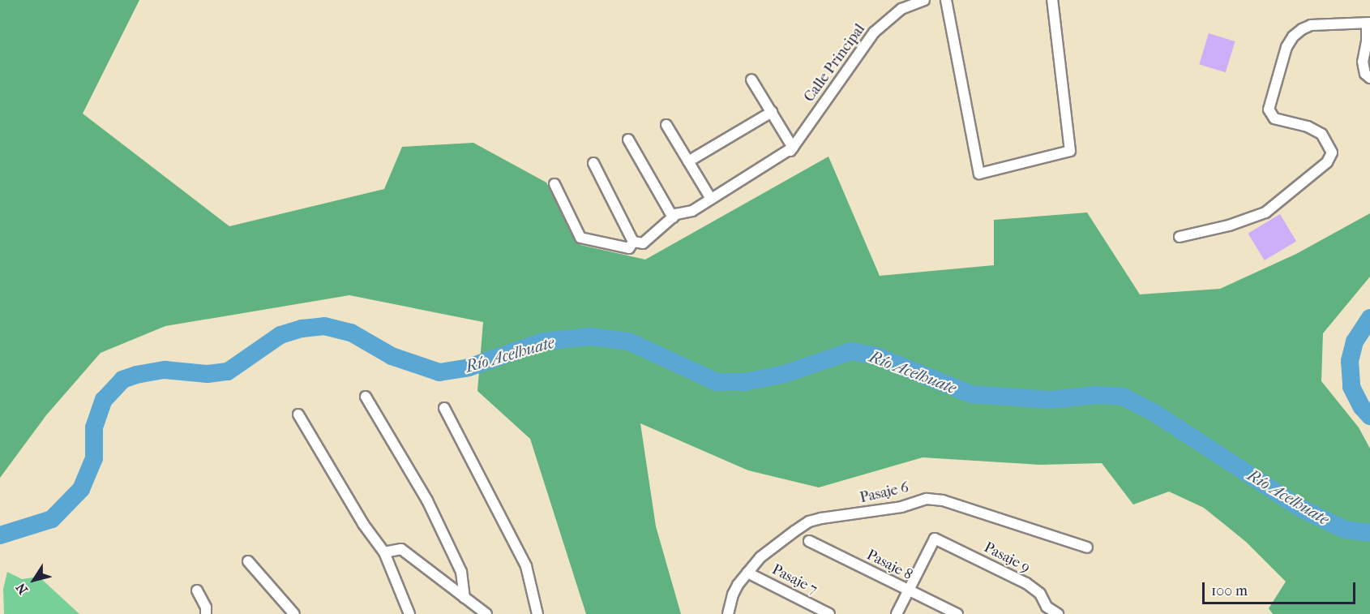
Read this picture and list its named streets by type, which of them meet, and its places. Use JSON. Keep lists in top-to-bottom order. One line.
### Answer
{"streets":{"street":["Calle Principal","Pasaje 6","Pasaje 9","Pasaje 8","Pasaje 7"]},"crossings":[["Pasaje 6","Pasaje 7"],["Pasaje 9","Pasaje 8"]],"water":["Río Acelhuate"],"scale_bar":"100 m","north":"bottom left"}
